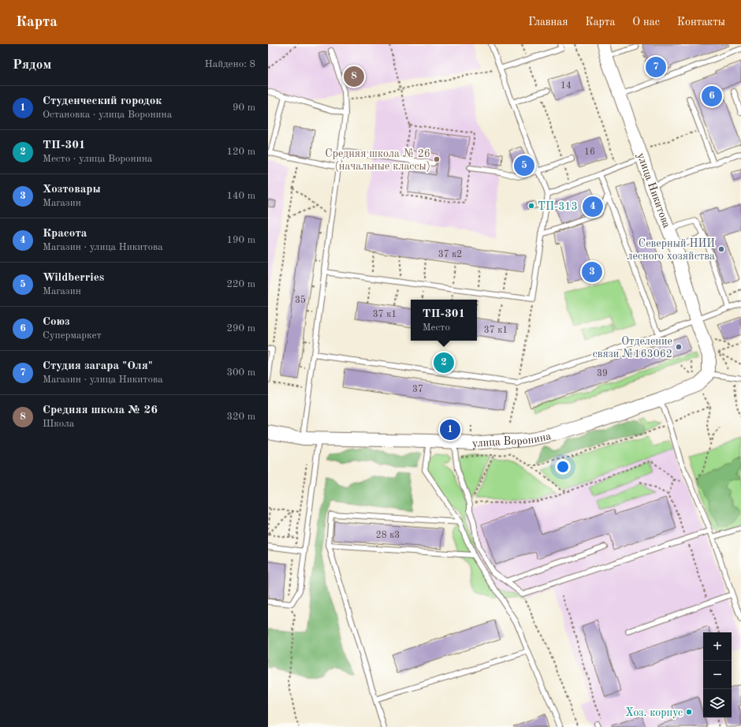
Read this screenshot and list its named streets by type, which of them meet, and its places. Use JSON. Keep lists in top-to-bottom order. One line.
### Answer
{"streets":{"street":["улица Никитова","улица Воронина"]},"crossings":[["улица Никитова","улица Воронина"]],"places":["Средняя школа № 26 (начальные классы)","ТП-313","Северный НИИ лесного хозяйства","Отделение связи №163062","Хоз. корпус"],"house_numbers":["14","16","37 к2","35","37 к1","37 к1","39","37","28 к3"],"page":{"header":"Карта","nav":["Главная","Карта","О нас","Контакты"],"heading":["Рядом","Найдено: 8"],"pins":["7","8","6","5","4","3","2","1"],"list":[{"mark":"1","name":"Студенческий городок","note":"Остановка · улица Воронина","value":"90 m"},{"mark":"2","name":"ТП-301","note":"Место · улица Воронина","value":"120 m"},{"mark":"3","name":"Хозтовары","note":"Магазин","value":"140 m"},{"mark":"4","name":"Красота","note":"Магазин · улица Никитова","value":"190 m"},{"mark":"5","name":"Wildberries","note":"Магазин","value":"220 m"},{"mark":"6","name":"Союз","note":"Супермаркет","value":"290 m"},{"mark":"7","name":"Студия загара \"Оля\"","note":"Магазин · улица Никитова","value":"300 m"},{"mark":"8","name":"Средняя школа № 26","note":"Школа","value":"320 m"}],"popup":["ТП-301","Место"],"map_buttons":["+","−"]}}
